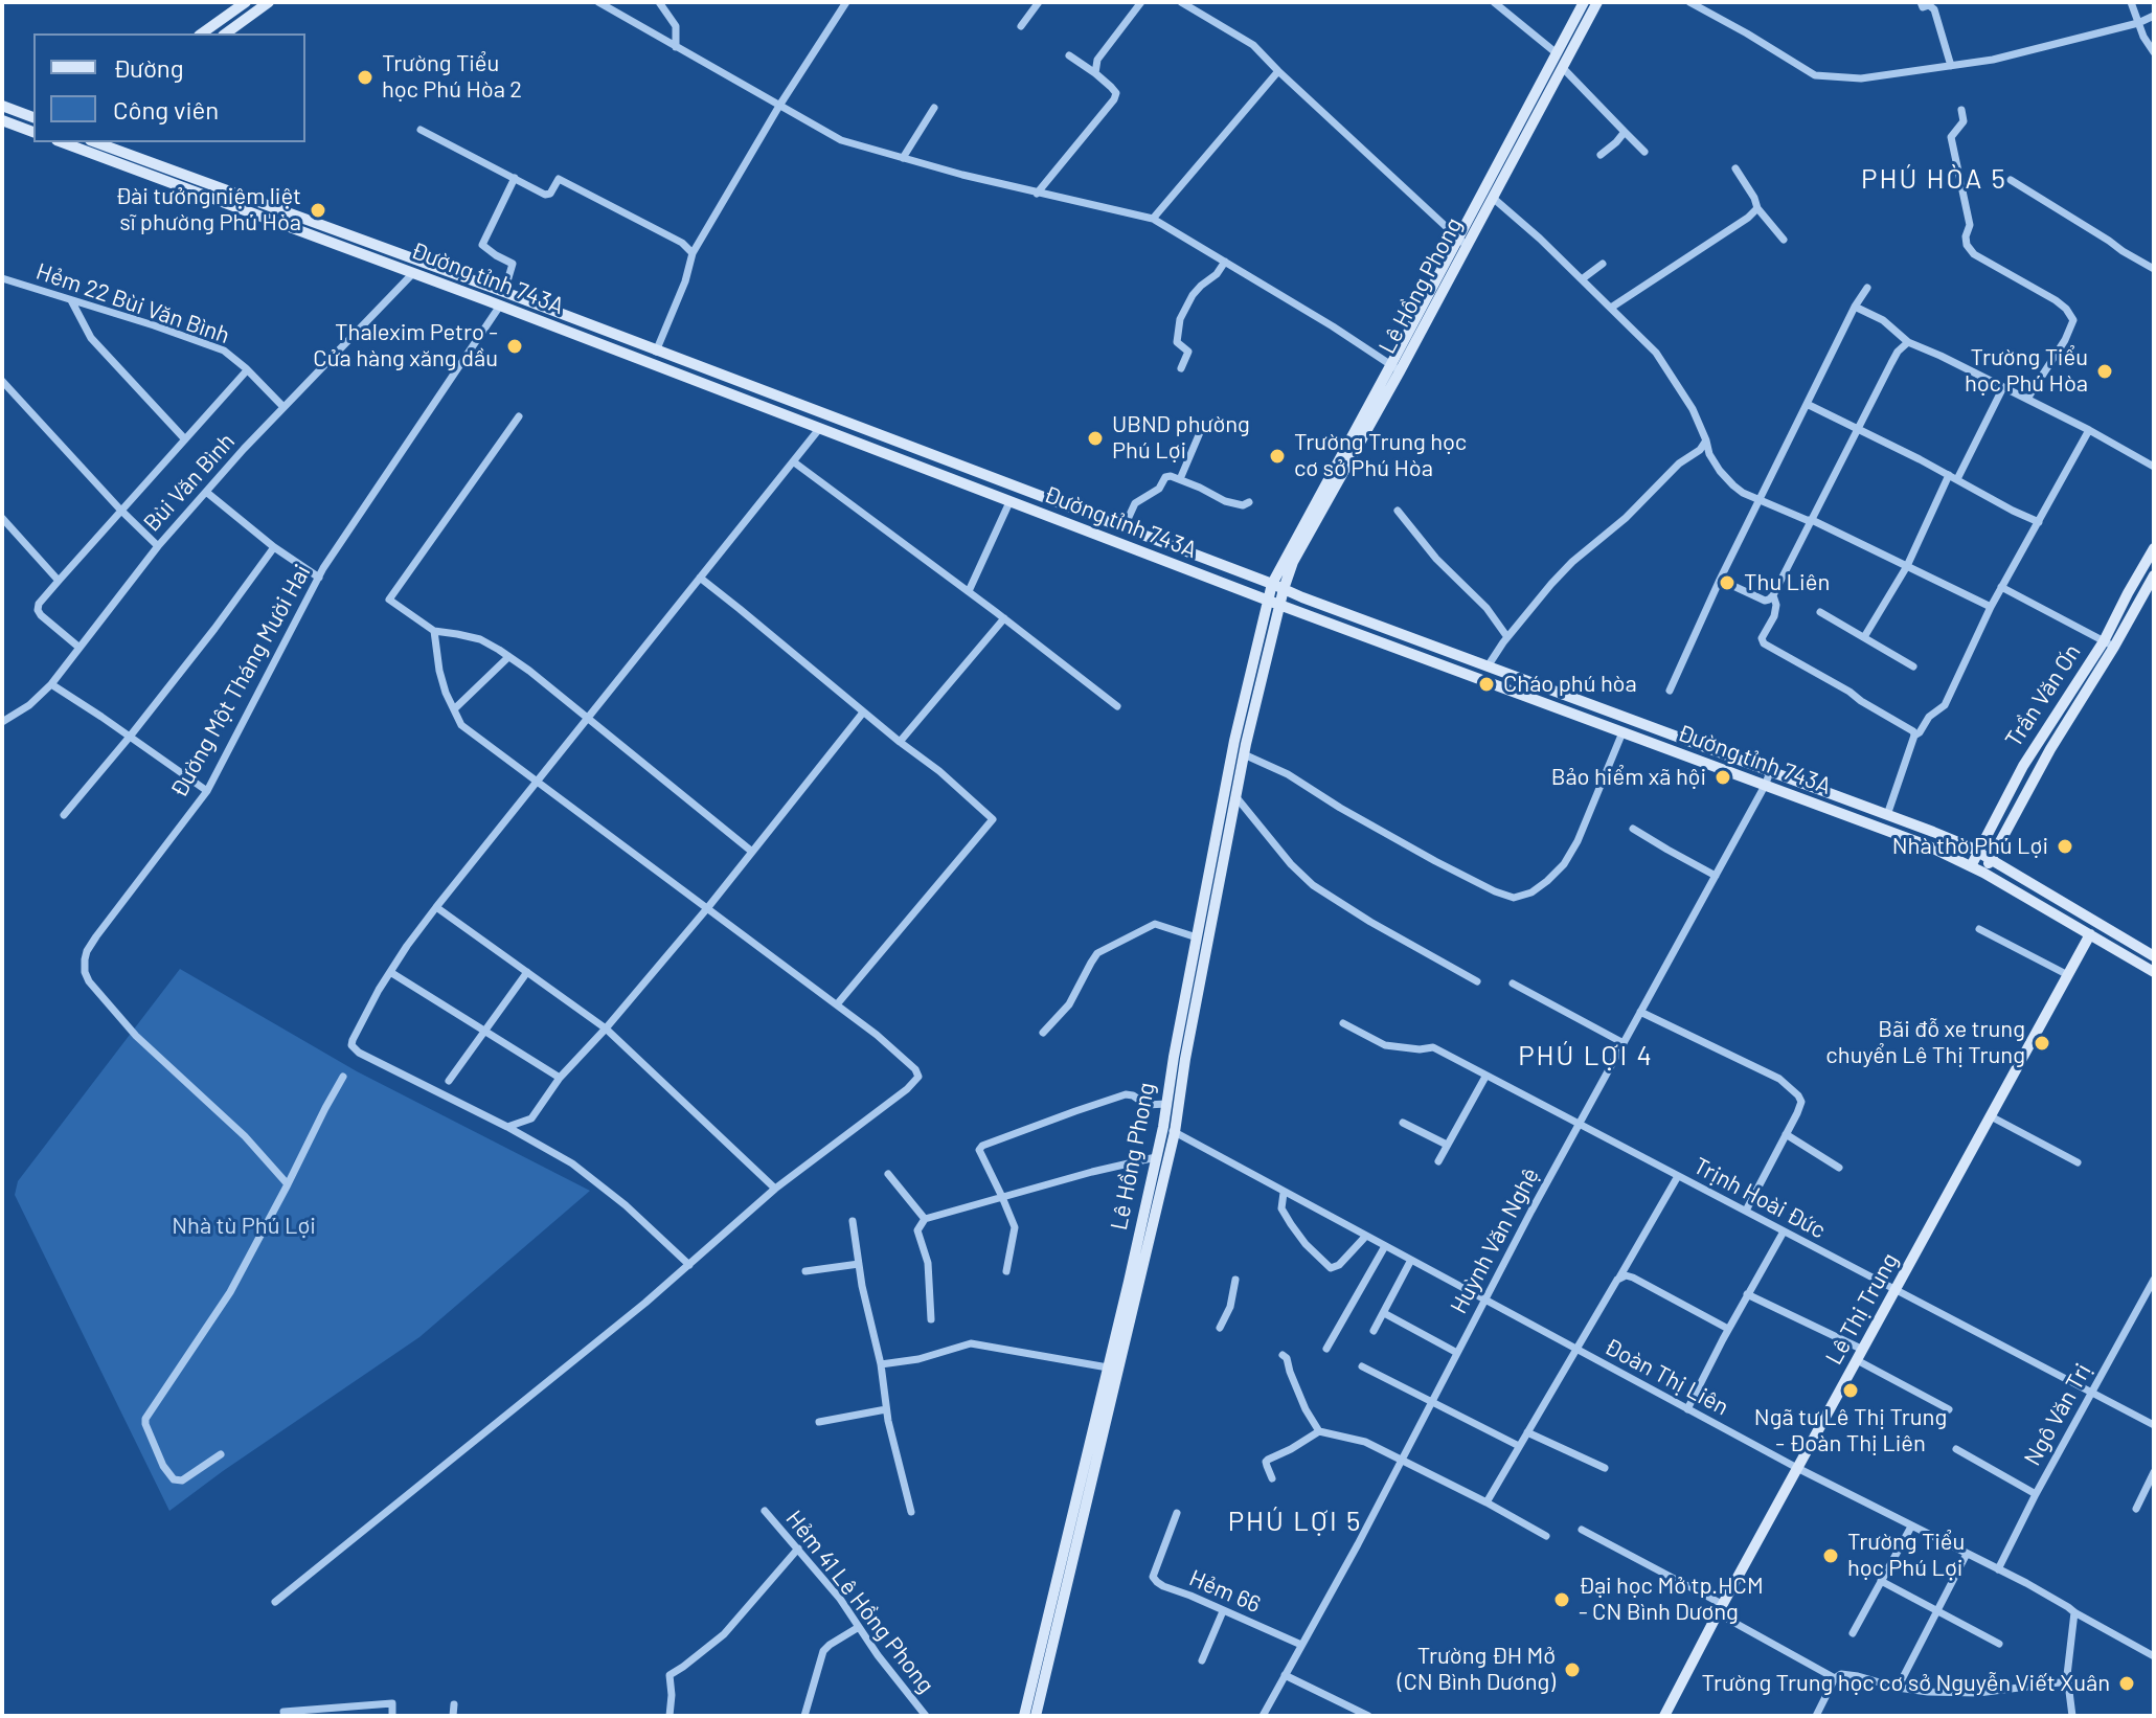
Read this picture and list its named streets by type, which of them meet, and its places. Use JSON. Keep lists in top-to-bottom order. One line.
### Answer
{"streets":{"street":["Đường tỉnh 743A","Lê Hồng Phong","Hẻm 22 Bùi Văn Bình","Bùi Văn Bình","Đường Một Tháng Mười Hai","Trần Văn Ơn","Trịnh Hoài Đức","Huỳnh Văn Nghệ","Lê Thị Trung","Đoàn Thị Liên","Ngô Văn Trị","Hẻm 66","Hẻm 41 Lê Hồng Phong"]},"crossings":[["Đường tỉnh 743A","Lê Hồng Phong"],["Đường tỉnh 743A","Bùi Văn Bình"],["Đường tỉnh 743A","Đường Một Tháng Mười Hai"],["Đường tỉnh 743A","Trần Văn Ơn"],["Đường tỉnh 743A","Huỳnh Văn Nghệ"],["Đường tỉnh 743A","Lê Thị Trung"],["Lê Hồng Phong","Đoàn Thị Liên"],["Hẻm 22 Bùi Văn Bình","Bùi Văn Bình"],["Trịnh Hoài Đức","Huỳnh Văn Nghệ"],["Trịnh Hoài Đức","Lê Thị Trung"],["Trịnh Hoài Đức","Ngô Văn Trị"],["Huỳnh Văn Nghệ","Đoàn Thị Liên"],["Huỳnh Văn Nghệ","Hẻm 66"],["Lê Thị Trung","Đoàn Thị Liên"],["Đoàn Thị Liên","Ngô Văn Trị"]],"districts":["PHÚ HÒA 5","PHÚ LỢI 4","PHÚ LỢI 5"],"parks":["Nhà tù Phú Lợi"],"places":["Trường Tiểu học Phú Hòa 2","Đài tưởng niệm liệt sĩ phường Phú Hòa","Thalexim Petro - Cửa hàng xăng dầu","Trường Tiểu học Phú Hòa","UBND phường Phú Lợi","Trường Trung học cơ sở Phú Hòa","Thu Liên","Cháo phú hòa","Bảo hiểm xã hội","Nhà thờ Phú Lợi","Bãi đỗ xe trung chuyển Lê Thị Trung","Ngã tư Lê Thị Trung - Đoàn Thị Liên","Trường Tiểu học Phú Lợi","Đại học Mở tp.HCM - CN Bình Dương","Trường ĐH Mở (CN Bình Dương)","Trường Trung học cơ sở Nguyễn Viết Xuân"],"legend":["Đường","Công viên"]}
